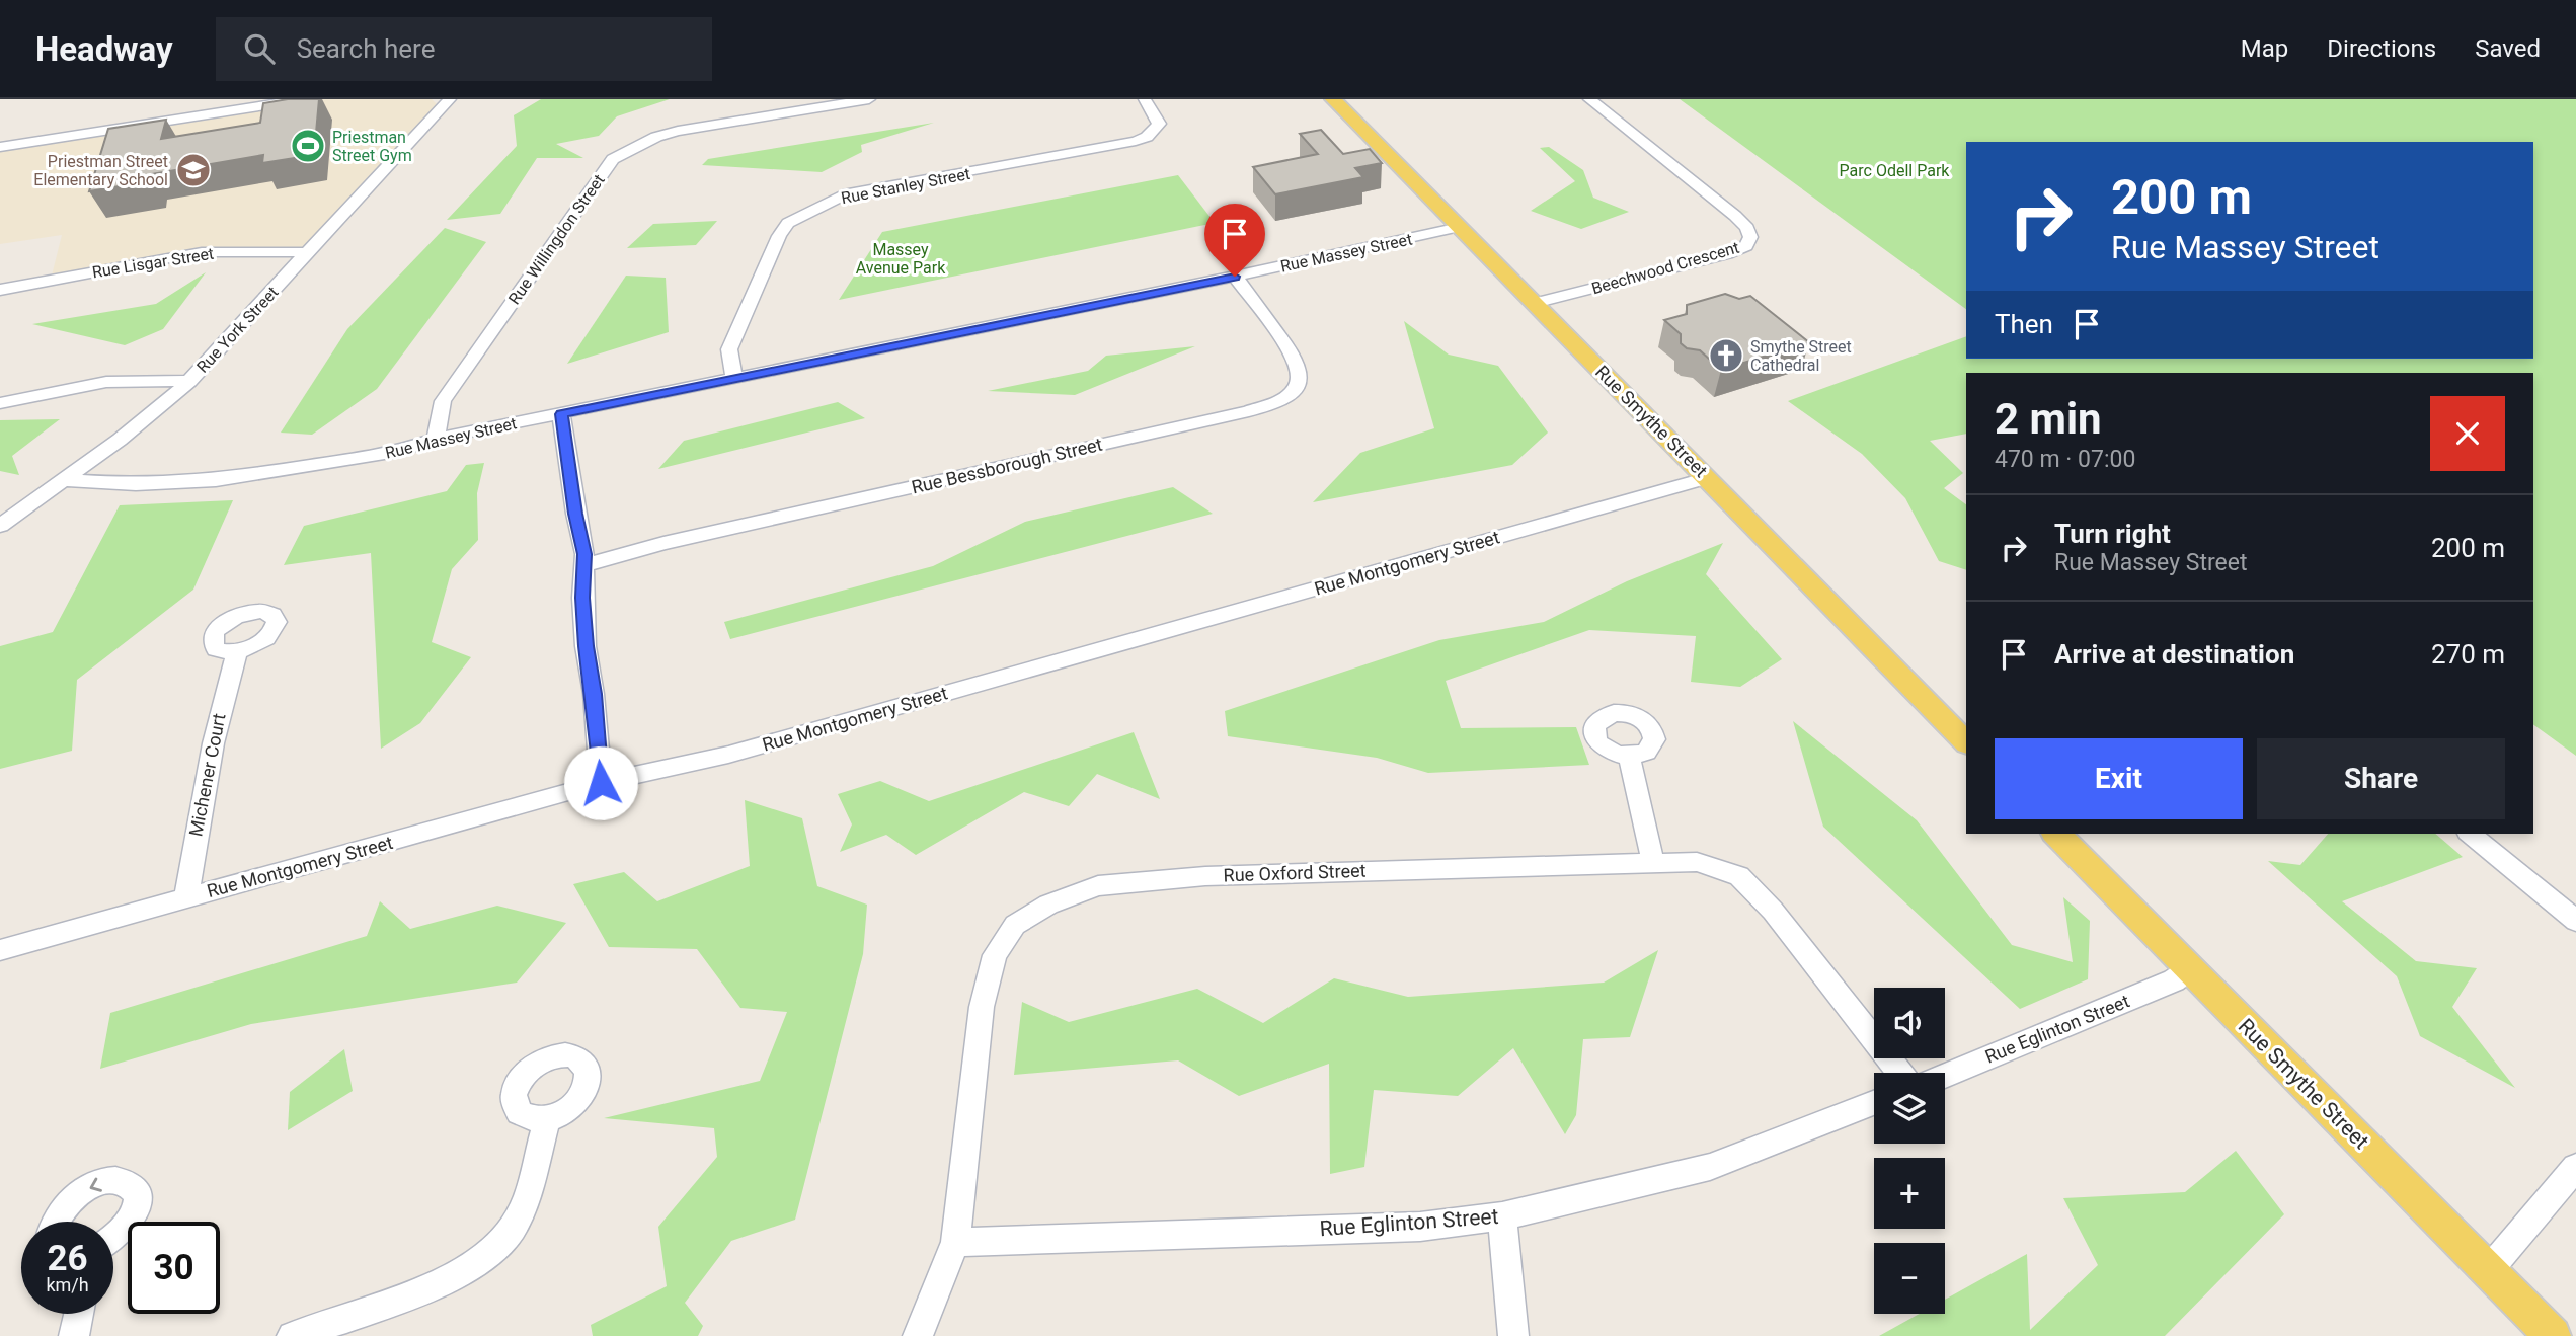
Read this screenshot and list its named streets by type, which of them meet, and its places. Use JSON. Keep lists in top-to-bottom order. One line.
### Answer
{"streets":{"main road":["Rue Smythe Street"],"street":["Rue Stanley Street","Rue Willingdon Street","Rue Massey Street","Rue Lisgar Street","Beechwood Crescent","Rue York Street","Rue Bessborough Street","Rue Montgomery Street","Michener Court","Rue Oxford Street","Rue Eglinton Street"]},"crossings":[["Rue Stanley Street","Rue Massey Street"],["Rue Willingdon Street","Rue Massey Street"],["Rue Massey Street","Rue York Street"],["Rue Massey Street","Rue Smythe Street"],["Rue Massey Street","Rue Bessborough Street"],["Rue Lisgar Street","Rue York Street"],["Beechwood Crescent","Rue Smythe Street"],["Rue Smythe Street","Rue Montgomery Street"],["Rue Smythe Street","Rue Eglinton Street"],["Rue Montgomery Street","Michener Court"],["Rue Oxford Street","Rue Eglinton Street"]],"parks":["Parc Odell Park","Massey Avenue Park"],"places":{"sports":["Priestman Street Gym"],"school or university":["Priestman Street Elementary School"],"church":["Smythe Street Cathedral"]},"page":{"header":"Headway","search":"Search here","nav":["Map","Directions","Saved"],"turn":["200 m","Rue Massey Street"],"then":"Then","heading":["2 min","470 m · 07:00"],"list":[{"name":"Turn right","note":"Rue Massey Street","value":"200 m"},{"name":"Arrive at destination","value":"270 m"}],"buttons":["Exit","Share"],"map_buttons":["+","−"],"speed":"26 km/h","limit":"30"}}
